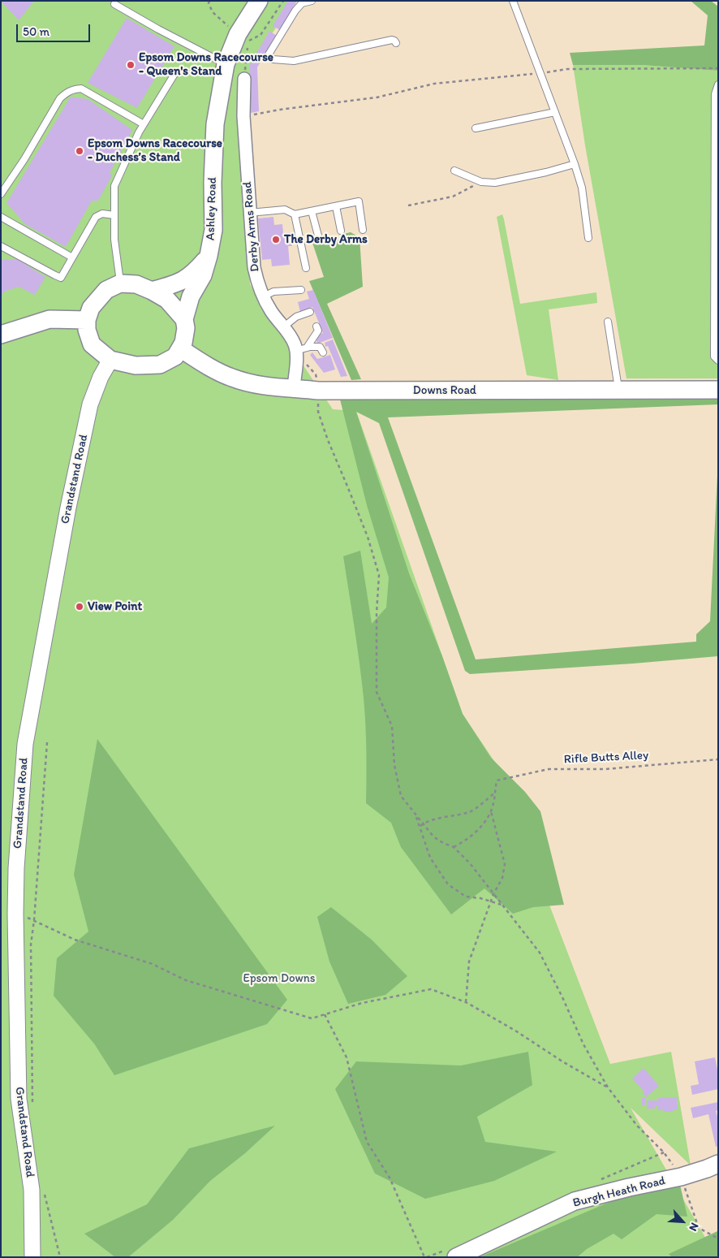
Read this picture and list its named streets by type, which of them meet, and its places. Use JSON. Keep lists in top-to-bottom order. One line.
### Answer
{"streets":{"main road":["Ashley Road","Downs Road","Burgh Heath Road"],"street":["Derby Arms Road","Grandstand Road"],"path":["Rifle Butts Alley"]},"crossings":[["Ashley Road","Downs Road"],["Ashley Road","Grandstand Road"],["Derby Arms Road","Downs Road"],["Downs Road","Grandstand Road"]],"parks":["Epsom Downs"],"places":["Epsom Downs Racecourse - Queen's Stand","Epsom Downs Racecourse - Duchess’s Stand","The Derby Arms","View Point"],"scale_bar":"50 m","north":"bottom right"}
